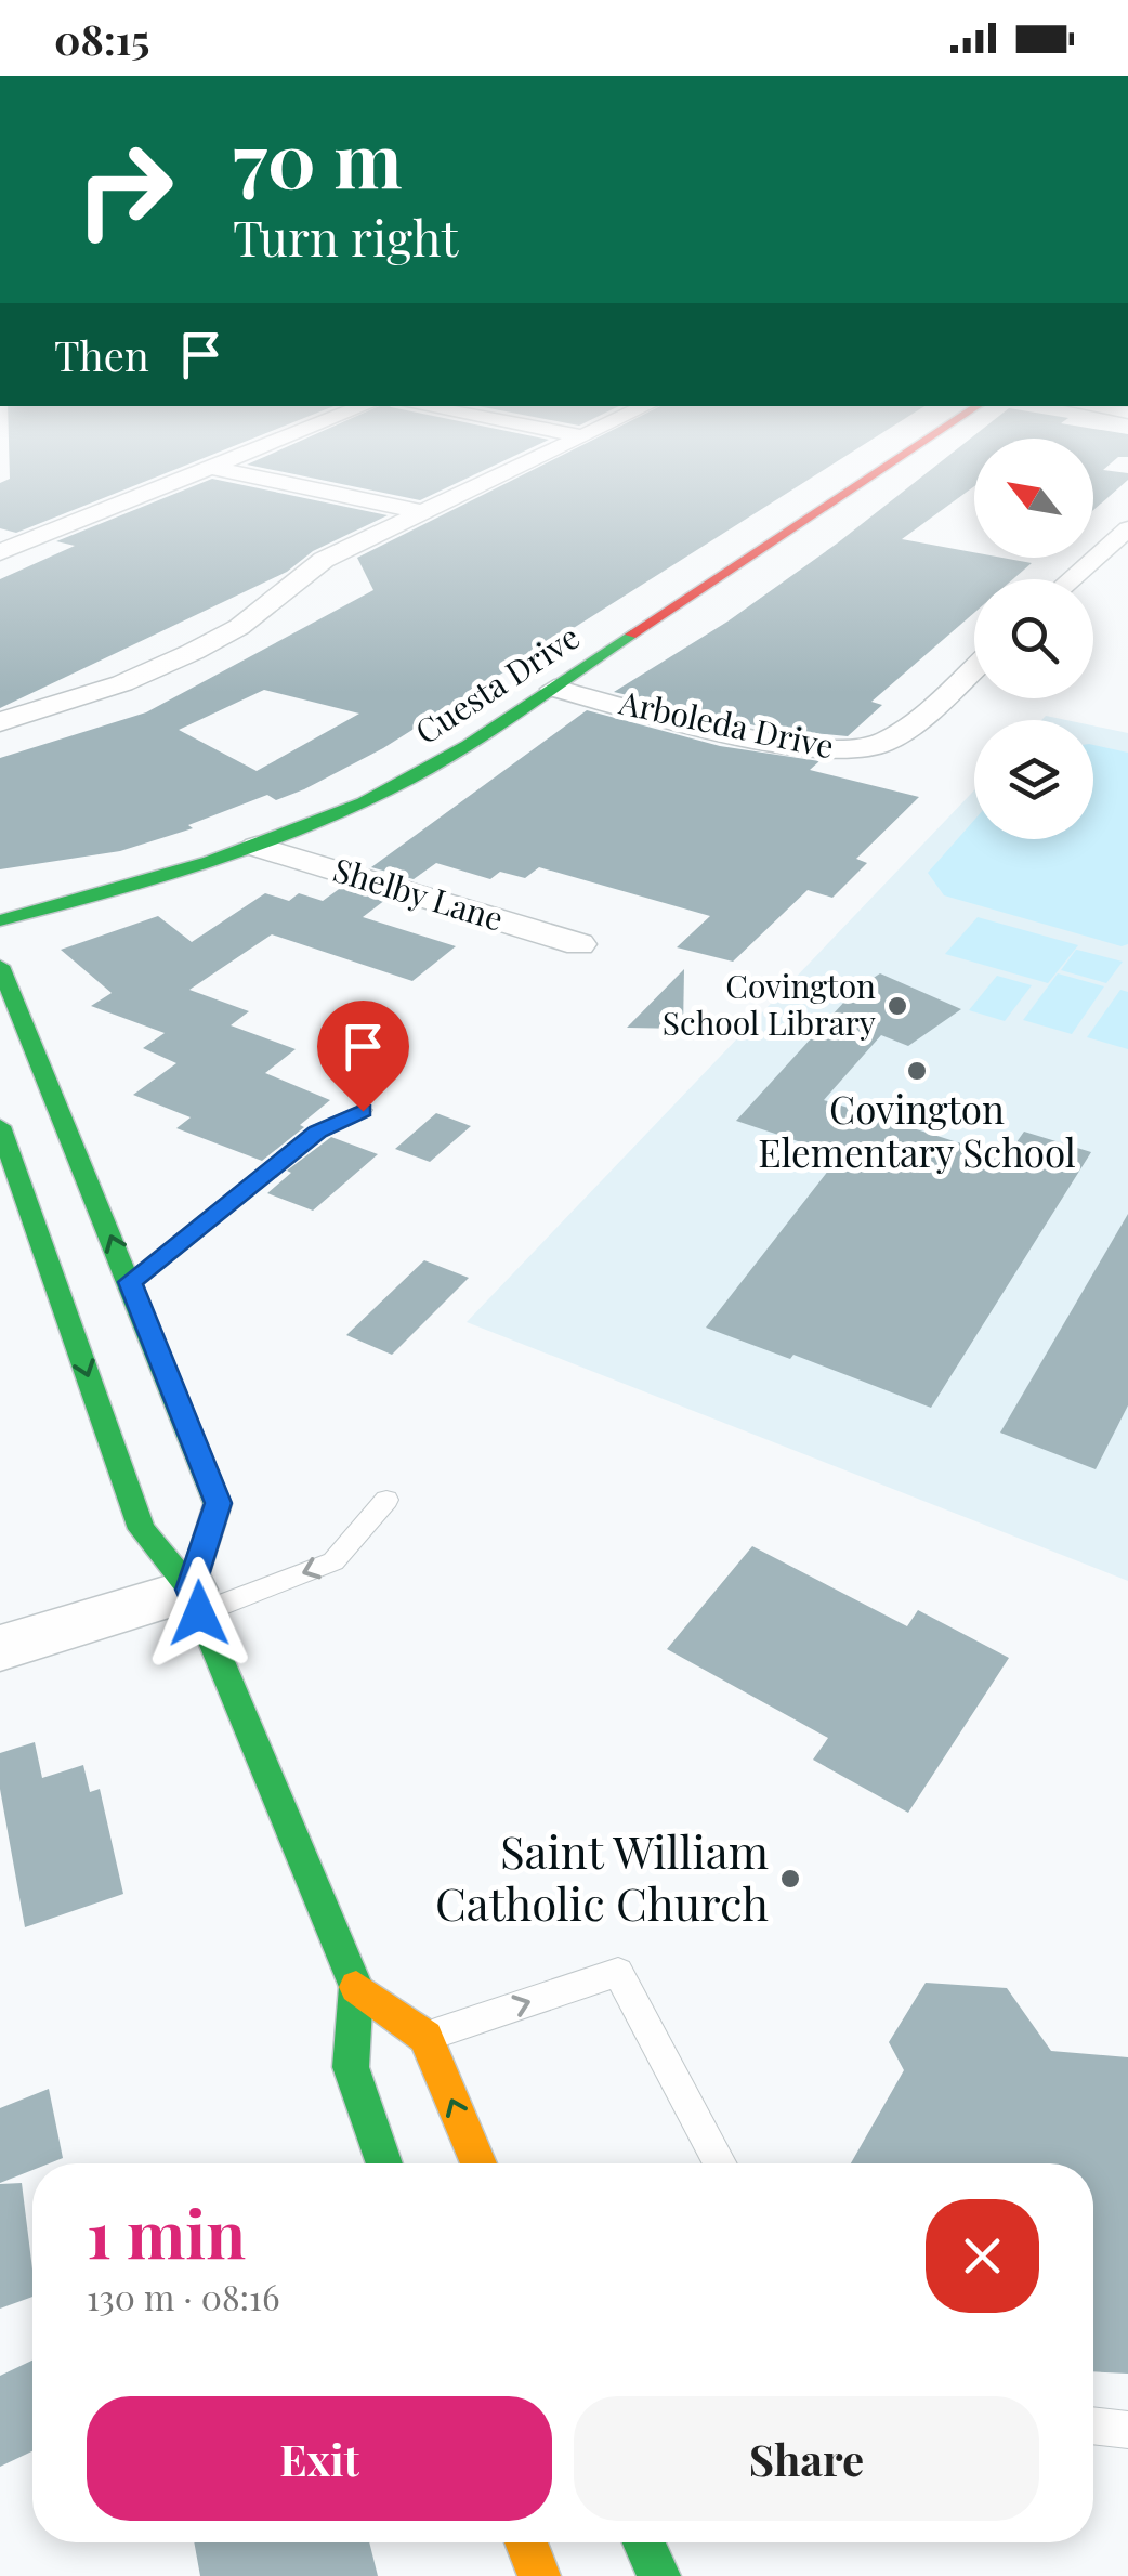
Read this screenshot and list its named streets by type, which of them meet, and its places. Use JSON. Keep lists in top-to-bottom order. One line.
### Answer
{"streets":{"street":["Cuesta Drive","Arboleda Drive","Shelby Lane"]},"crossings":[["Cuesta Drive","Arboleda Drive"],["Cuesta Drive","Shelby Lane"]],"places":["Covington School Library","Covington Elementary School","Saint William Catholic Church"],"north":"top left","page":{"status":"08:15","turn":["70 m","Turn right"],"then":"Then","heading":["1 min","130 m · 08:16"],"buttons":["Exit","Share"]}}
